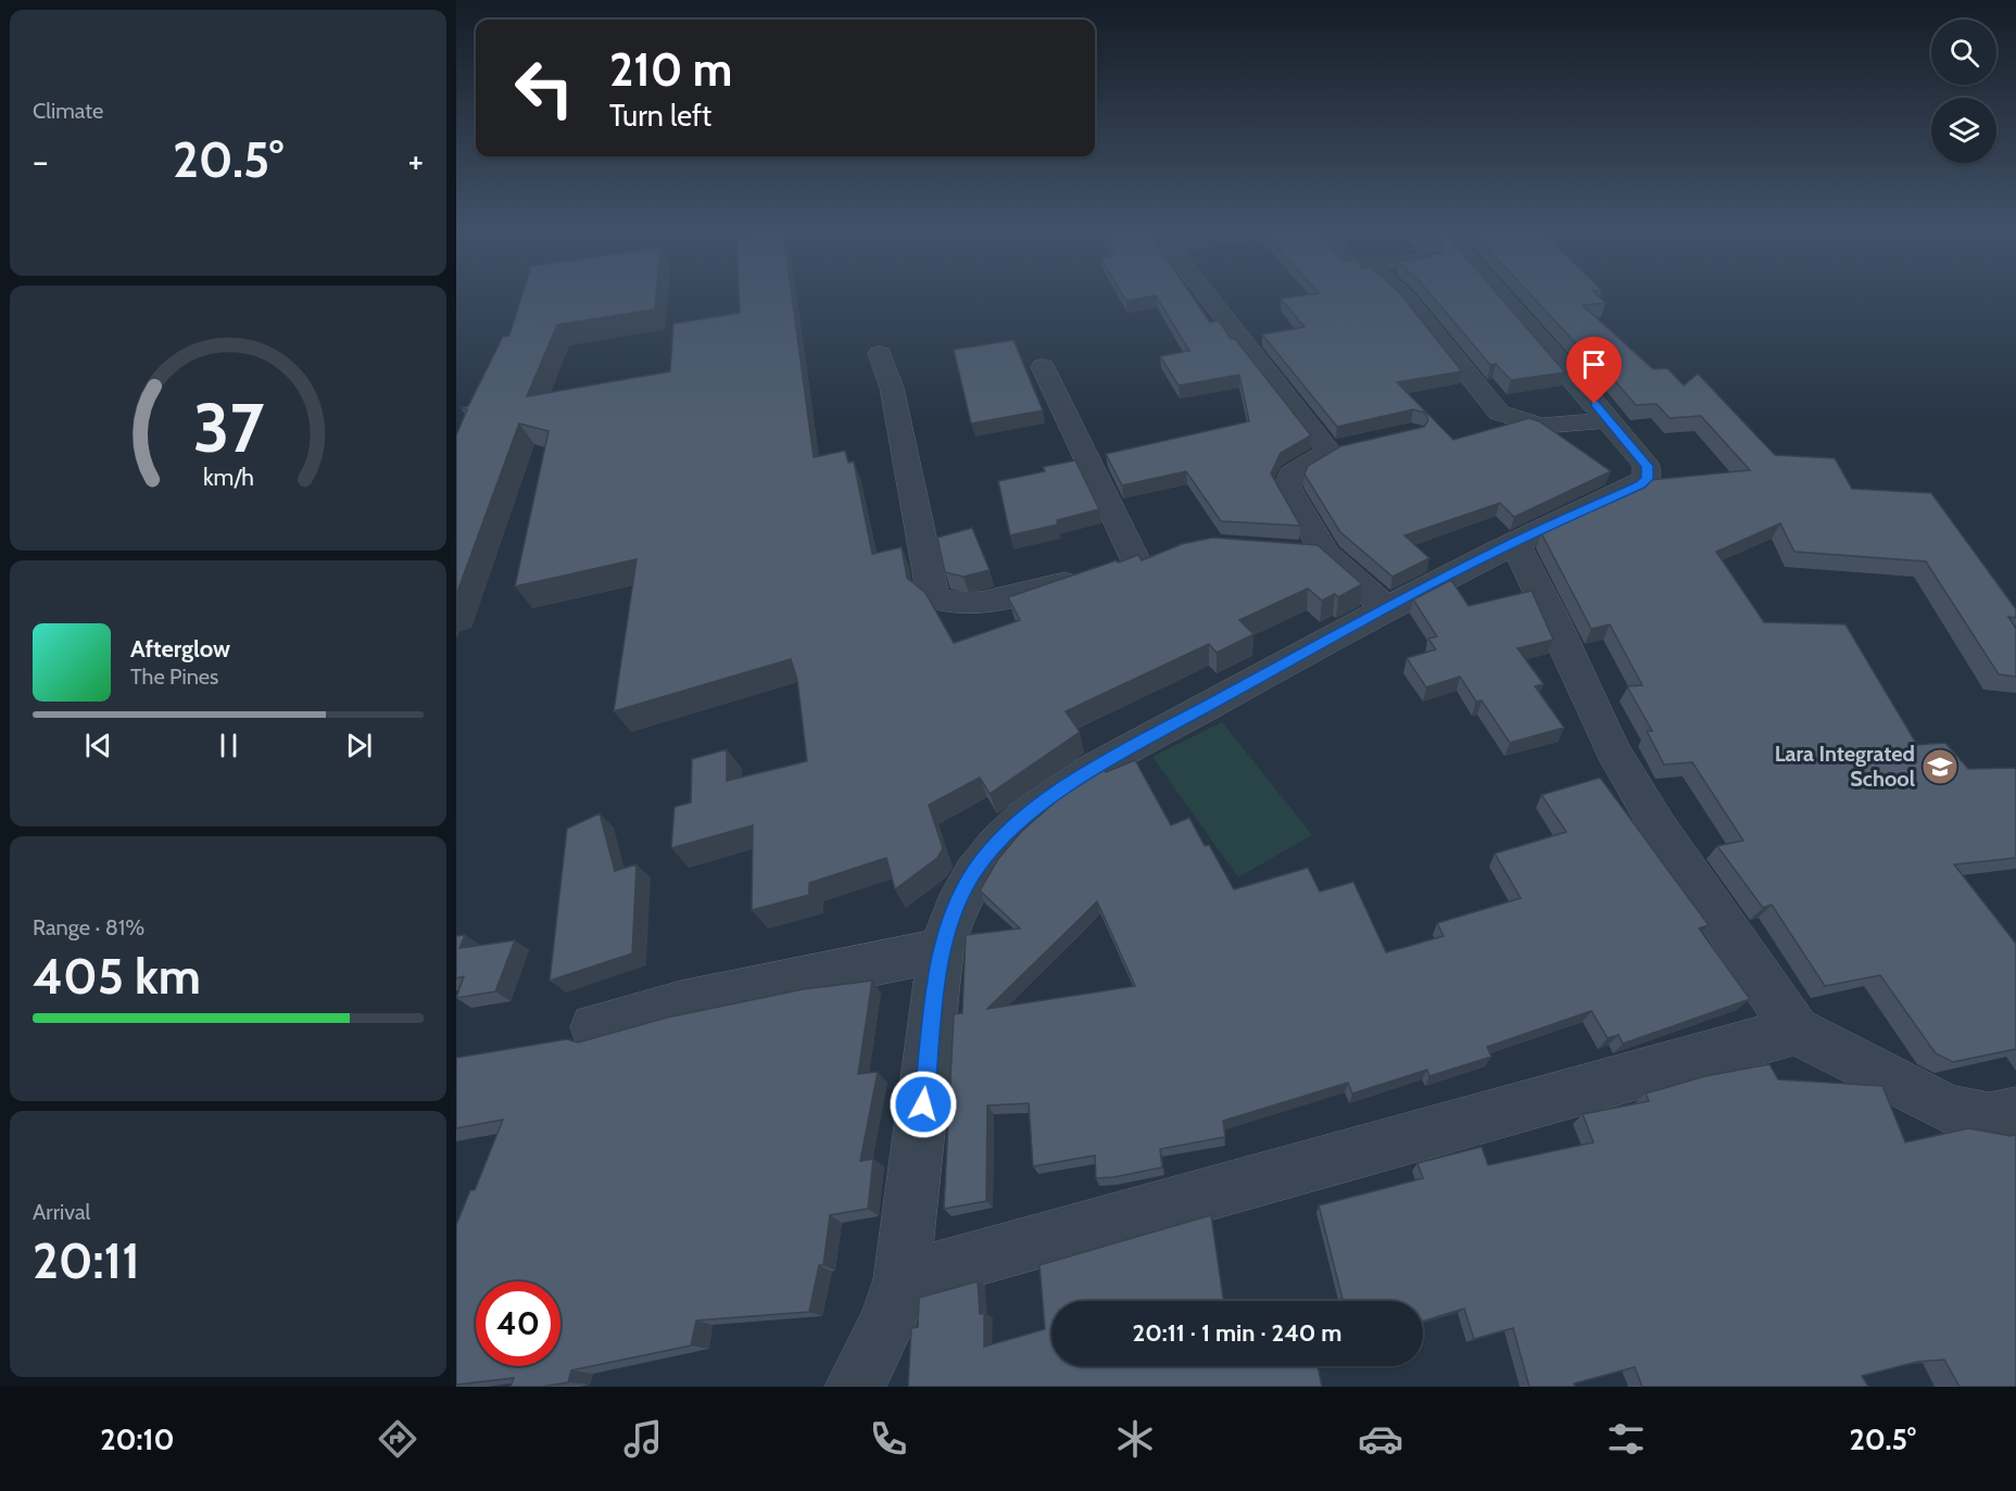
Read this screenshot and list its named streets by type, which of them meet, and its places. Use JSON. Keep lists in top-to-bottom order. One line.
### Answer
{"places":{"school or university":["Lara Integrated School"]},"page":{"tile":["Climate",["Range · 81%","405 km"],["Arrival","20:11"]],"turn":["210 m","Turn left"],"heat":["−","20.5°","+"],"song":["Afterglow","The Pines"],"limit":"40","trip":"20:11 · 1 min · 240 m","tabs":["20:10","20.5°"],"gauge":["37","km/h"]}}
